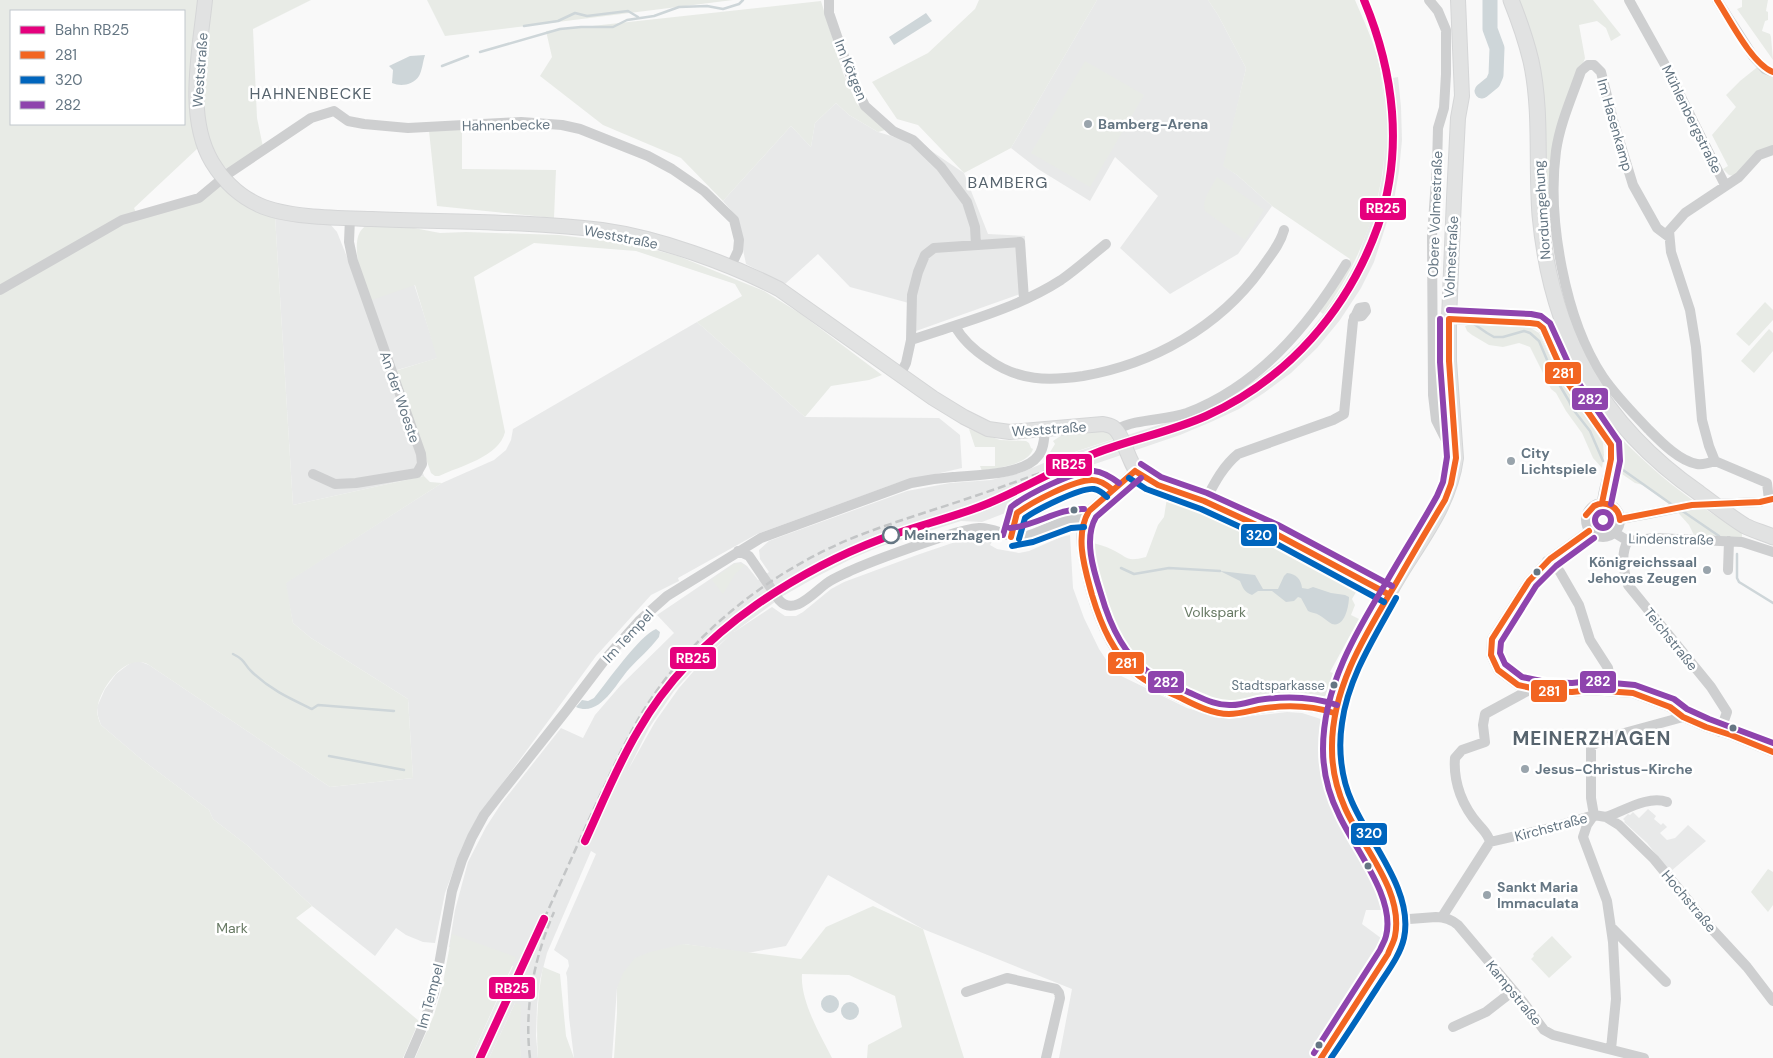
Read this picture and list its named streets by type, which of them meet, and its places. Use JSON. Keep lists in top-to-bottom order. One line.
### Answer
{"streets":{"main road":["Weststraße","Nordumgehung","Volmestraße"],"street":["Im Kötgen","Mühlenbergstraße","Hahnenbecke","Im Hasenkamp","Obere Volmestraße","An der Woeste","Lindenstraße","Im Tempel","Teichstraße","Kirchstraße","Hochstraße","Kampstraße"]},"crossings":[["Weststraße","Hahnenbecke"],["Weststraße","An der Woeste"],["Weststraße","Im Tempel"],["Obere Volmestraße","Volmestraße"],["Lindenstraße","Teichstraße"],["Kirchstraße","Hochstraße"]],"districts":["HAHNENBECKE","BAMBERG","MEINERZHAGEN"],"parks":["Volkspark","Mark"],"places":["Bamberg-Arena","City Lichtspiele","Meinerzhagen","Königreichssaal Jehovas Zeugen","Stadtsparkasse","Jesus-Christus-Kirche","Sankt Maria Immaculata"],"lines":["rail line RB25","transit line 281","transit line 282","transit line 320"],"legend":["Bahn RB25","281","320","282"]}
